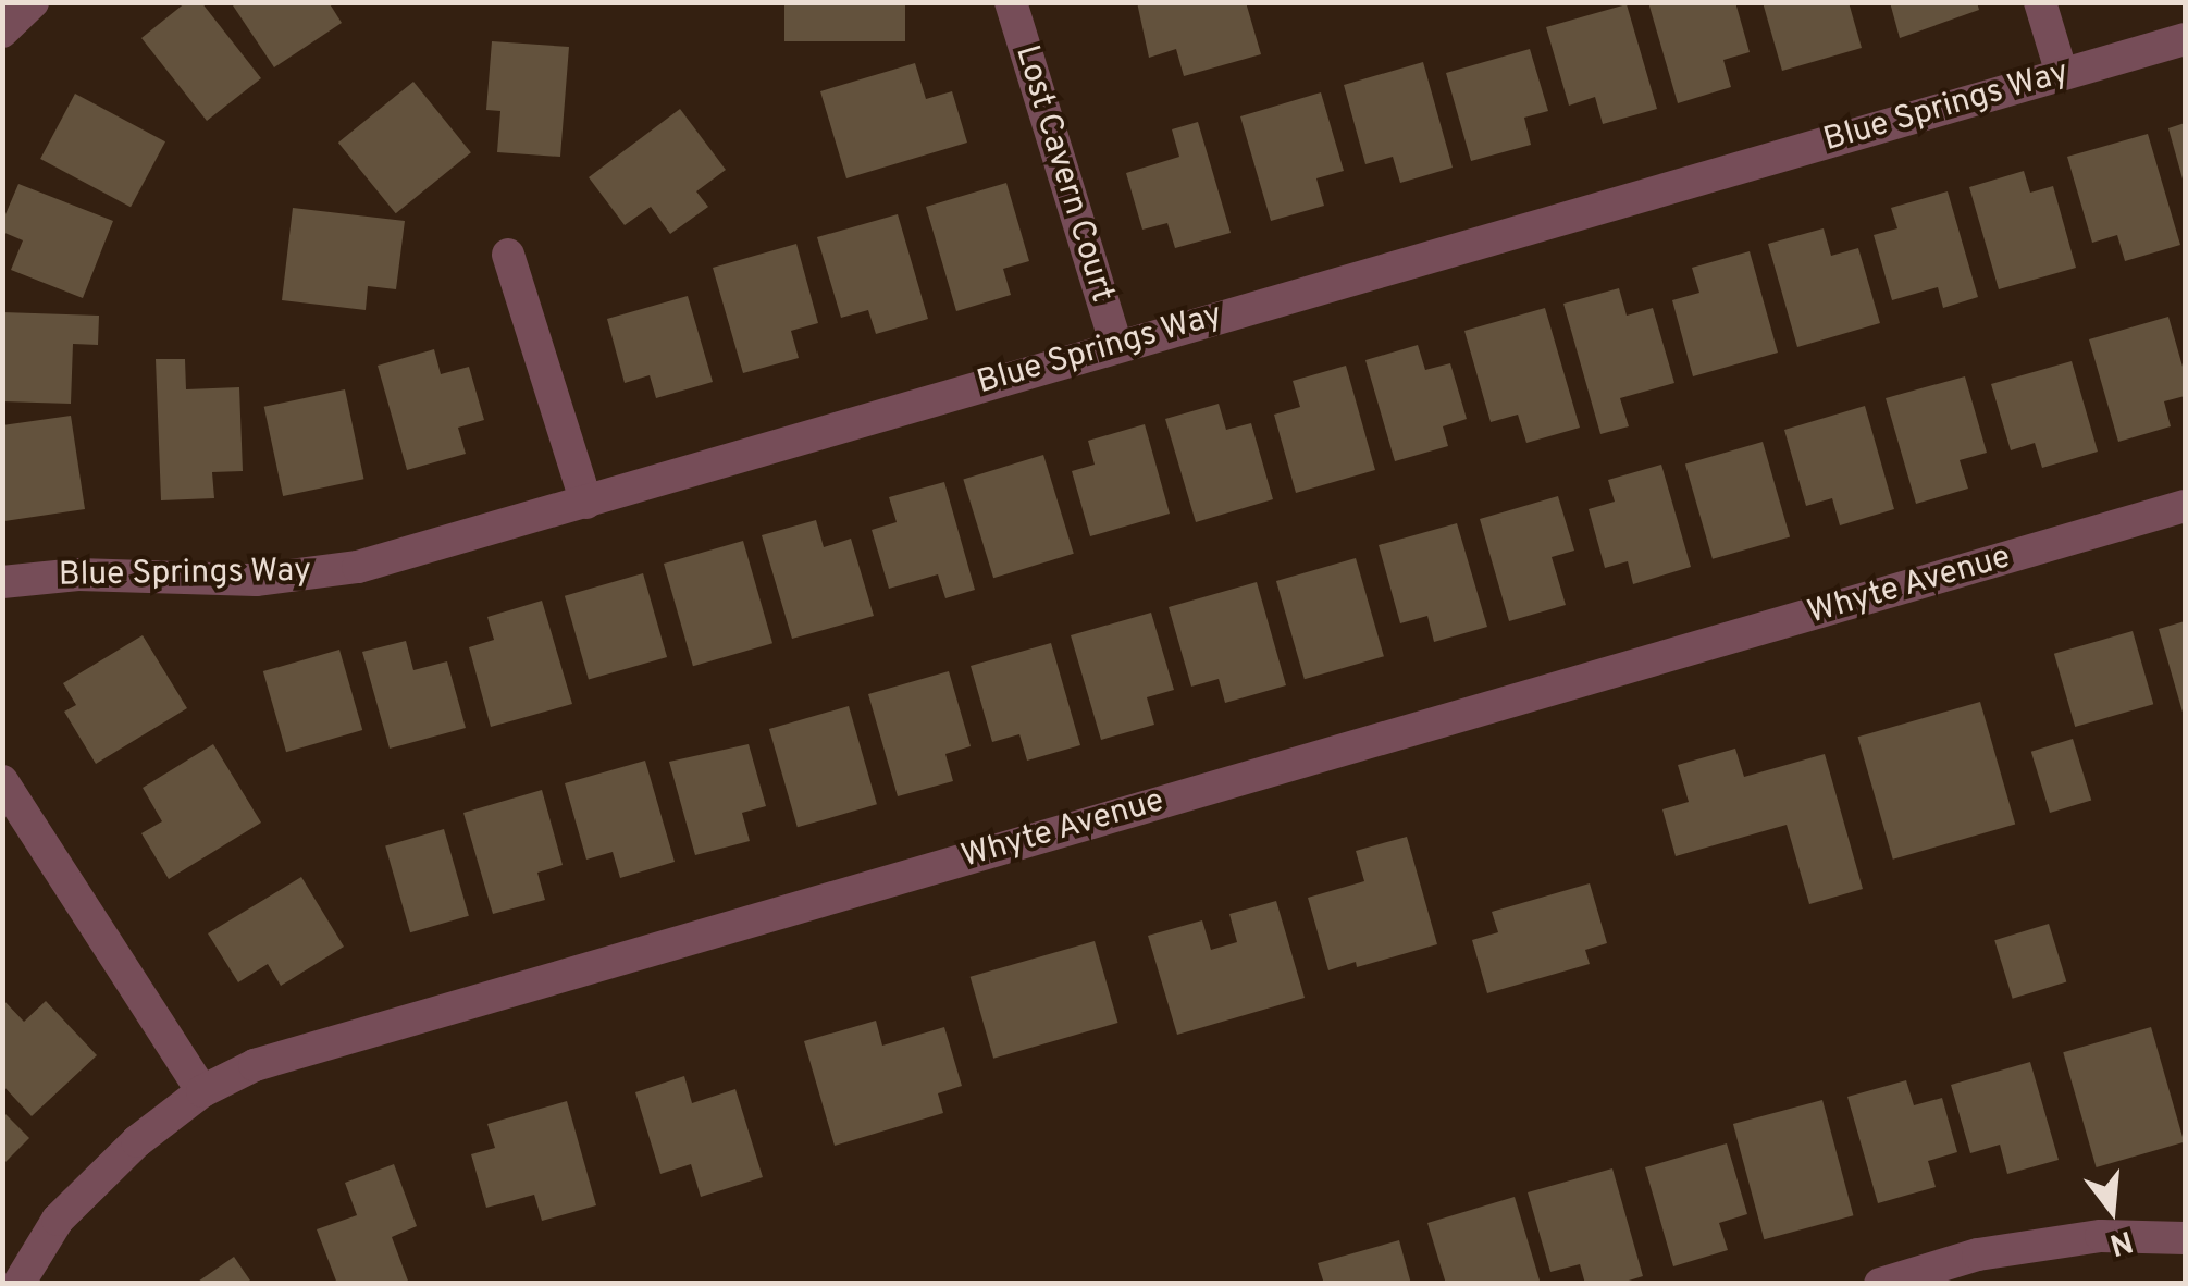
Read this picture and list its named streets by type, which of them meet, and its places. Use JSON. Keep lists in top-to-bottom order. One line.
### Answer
{"streets":{"street":["Blue Springs Way","Lost Cavern Court","Whyte Avenue"]},"crossings":[["Blue Springs Way","Lost Cavern Court"]],"north":"bottom"}
